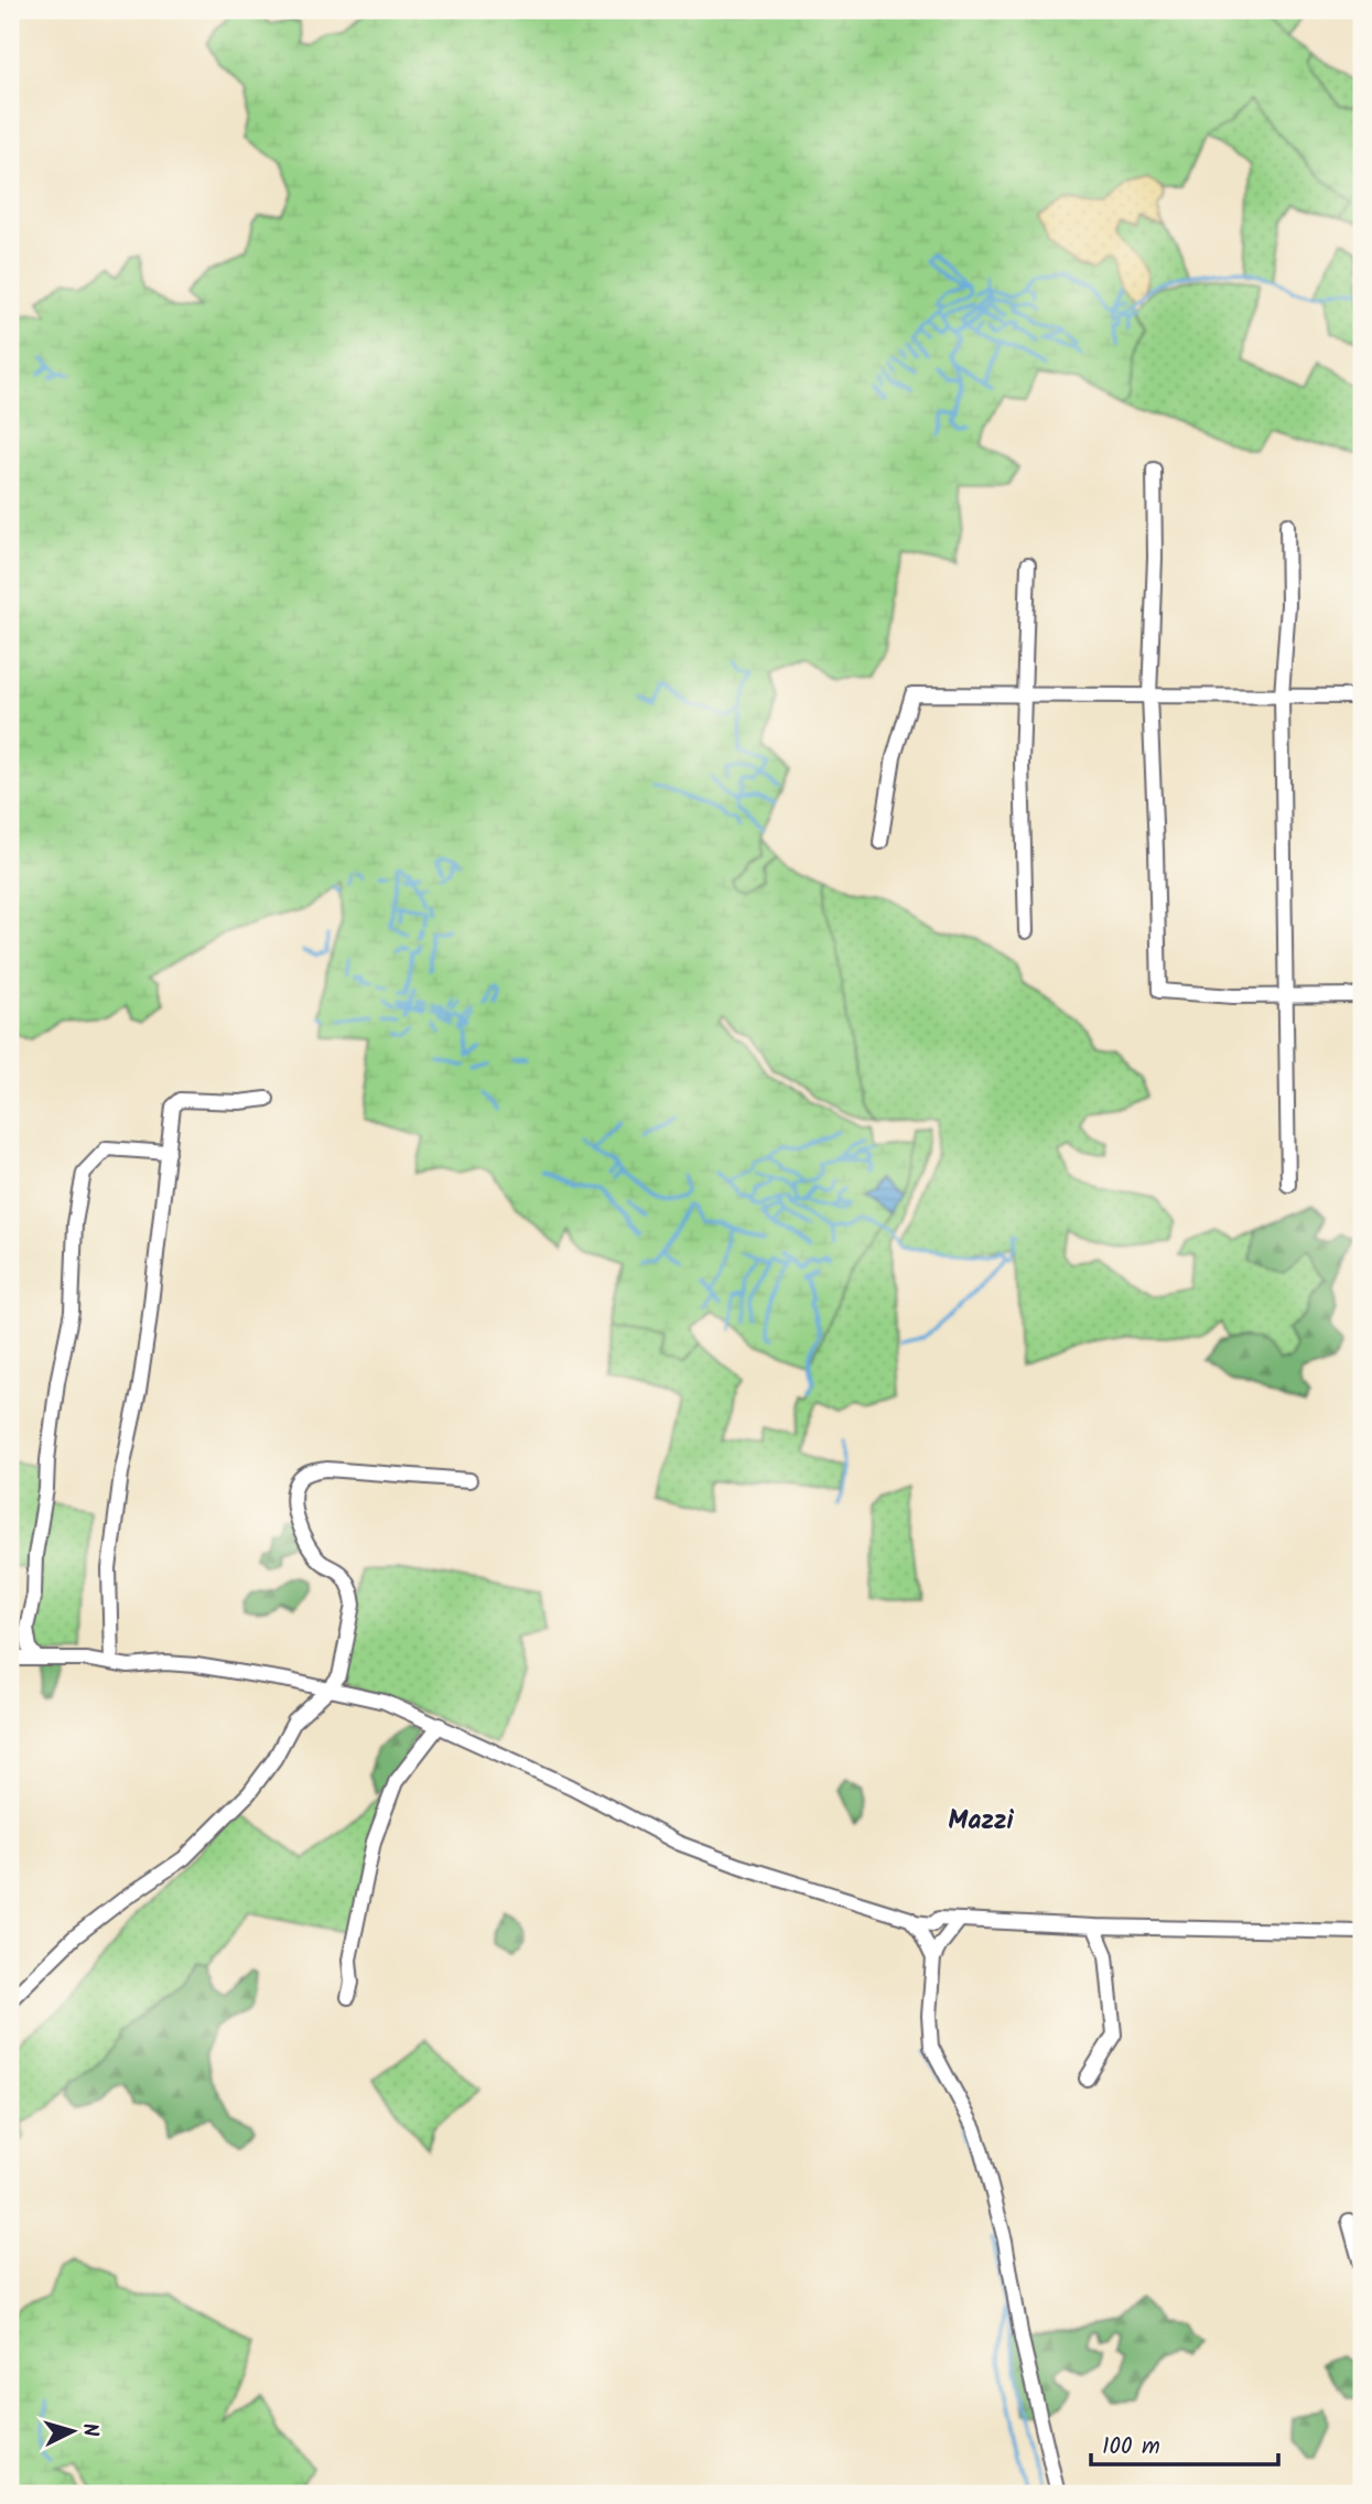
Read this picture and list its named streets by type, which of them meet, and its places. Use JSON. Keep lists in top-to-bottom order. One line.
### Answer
{"districts":["Mazzi"],"scale_bar":"100 m","north":"right"}
